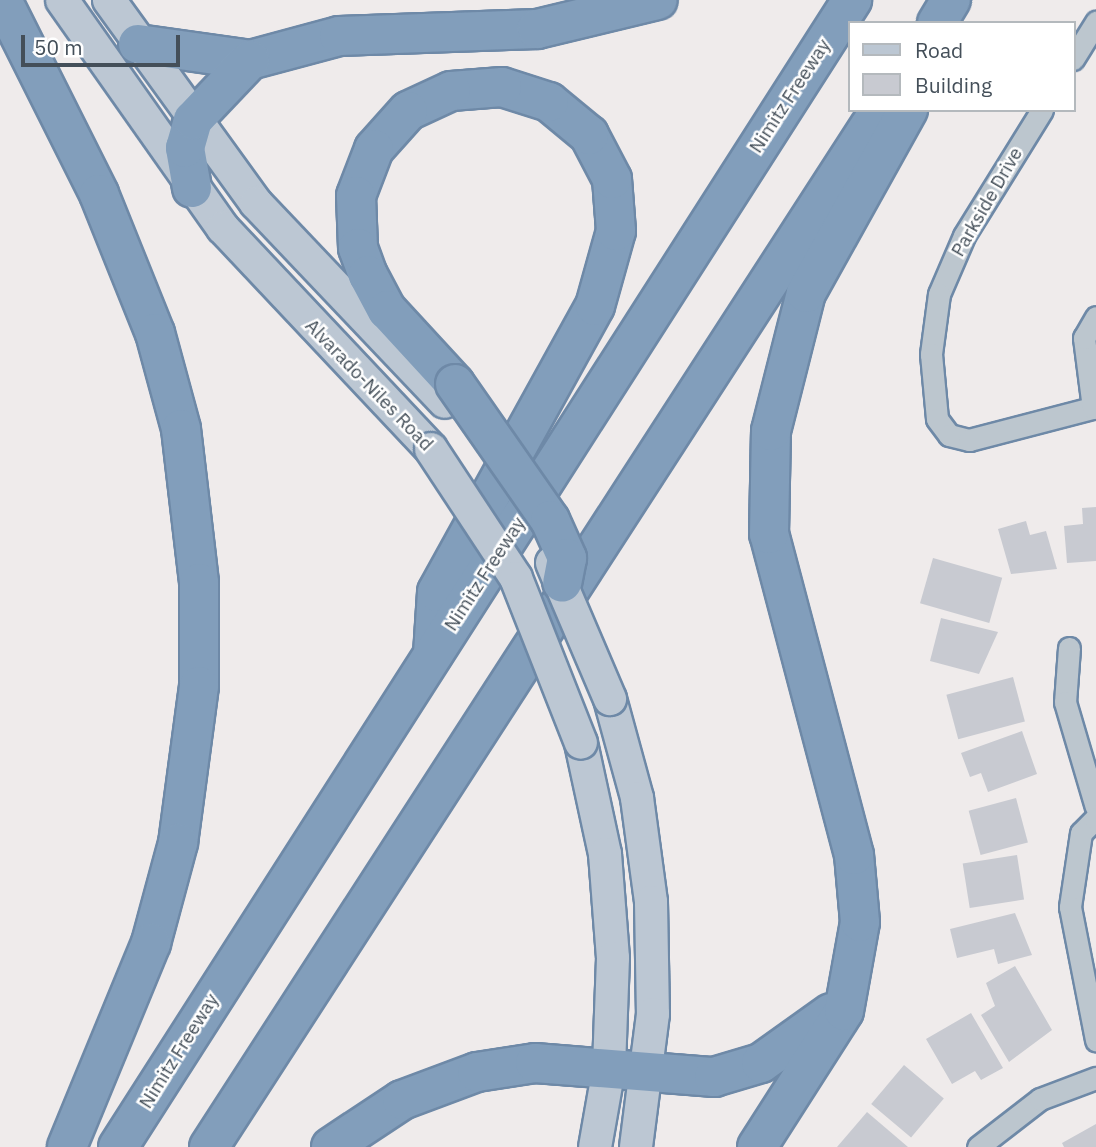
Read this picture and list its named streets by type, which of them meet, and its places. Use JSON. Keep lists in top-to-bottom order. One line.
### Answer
{"streets":{"highway":["Nimitz Freeway"],"main road":["Alvarado-Niles Road"],"street":["Parkside Drive"]},"legend":["Road","Building"],"scale_bar":"50 m"}
